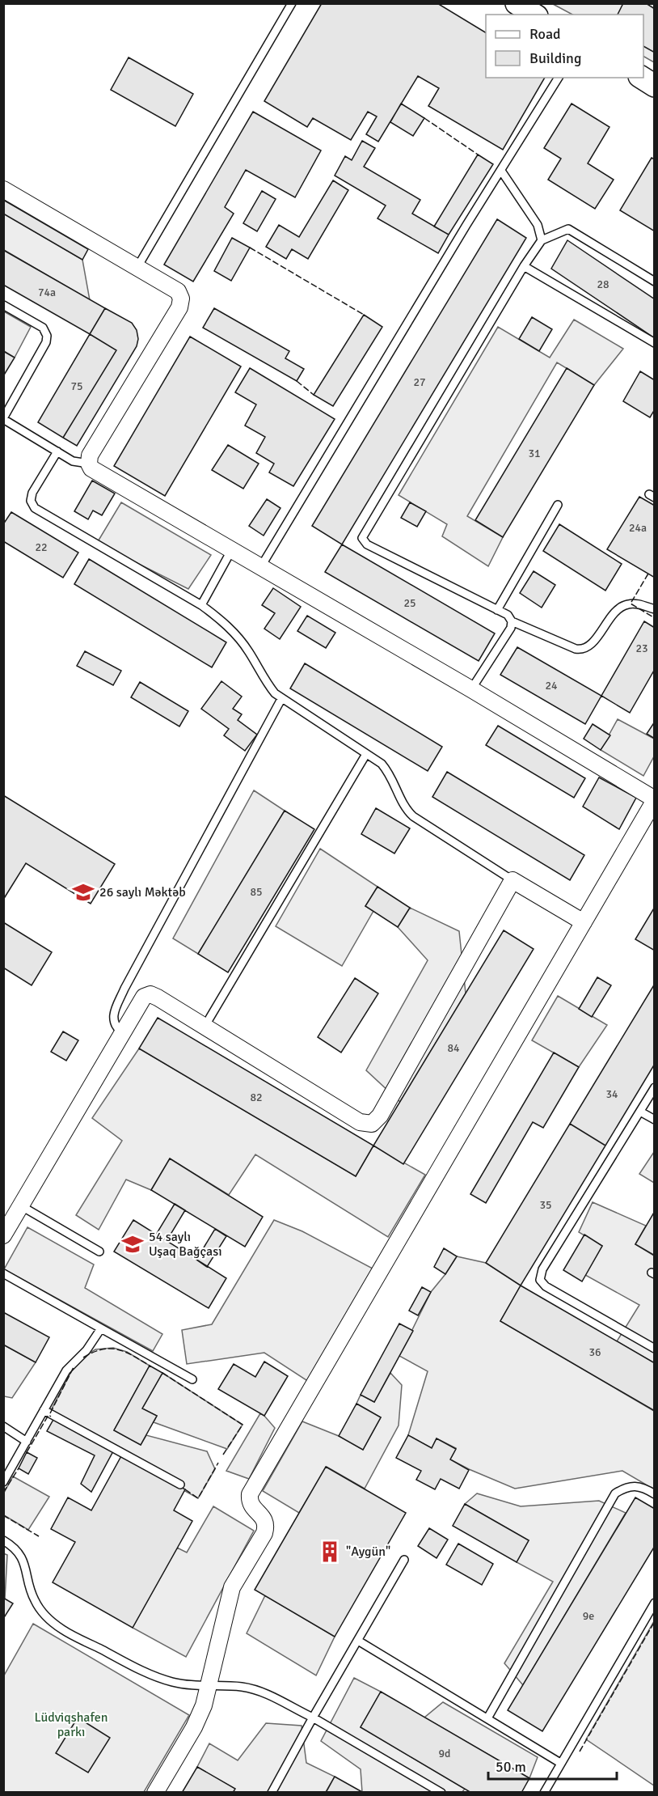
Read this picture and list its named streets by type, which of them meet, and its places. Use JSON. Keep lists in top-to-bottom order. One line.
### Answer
{"parks":["Lüdviqshafen parkı"],"places":{"school or university":["26 saylı Məktəb","54 saylı Uşaq Bağçası"],"building":["\"Aygün\""]},"house_numbers":["28","74a","27","75","31","24a","22","25","23","24","85","84","34","82","35","36","9e","9d"],"legend":["Road","Building"],"scale_bar":"50 m"}
